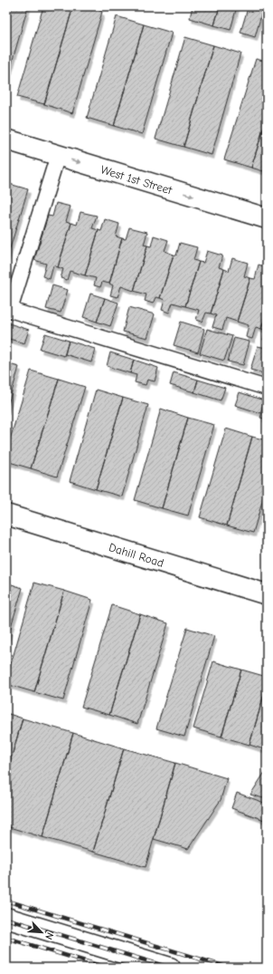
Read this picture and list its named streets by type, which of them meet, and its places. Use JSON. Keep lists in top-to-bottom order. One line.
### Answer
{"streets":{"street":["West 1st Street","Dahill Road"]},"one_way":["West 1st Street"],"north":"bottom right"}
